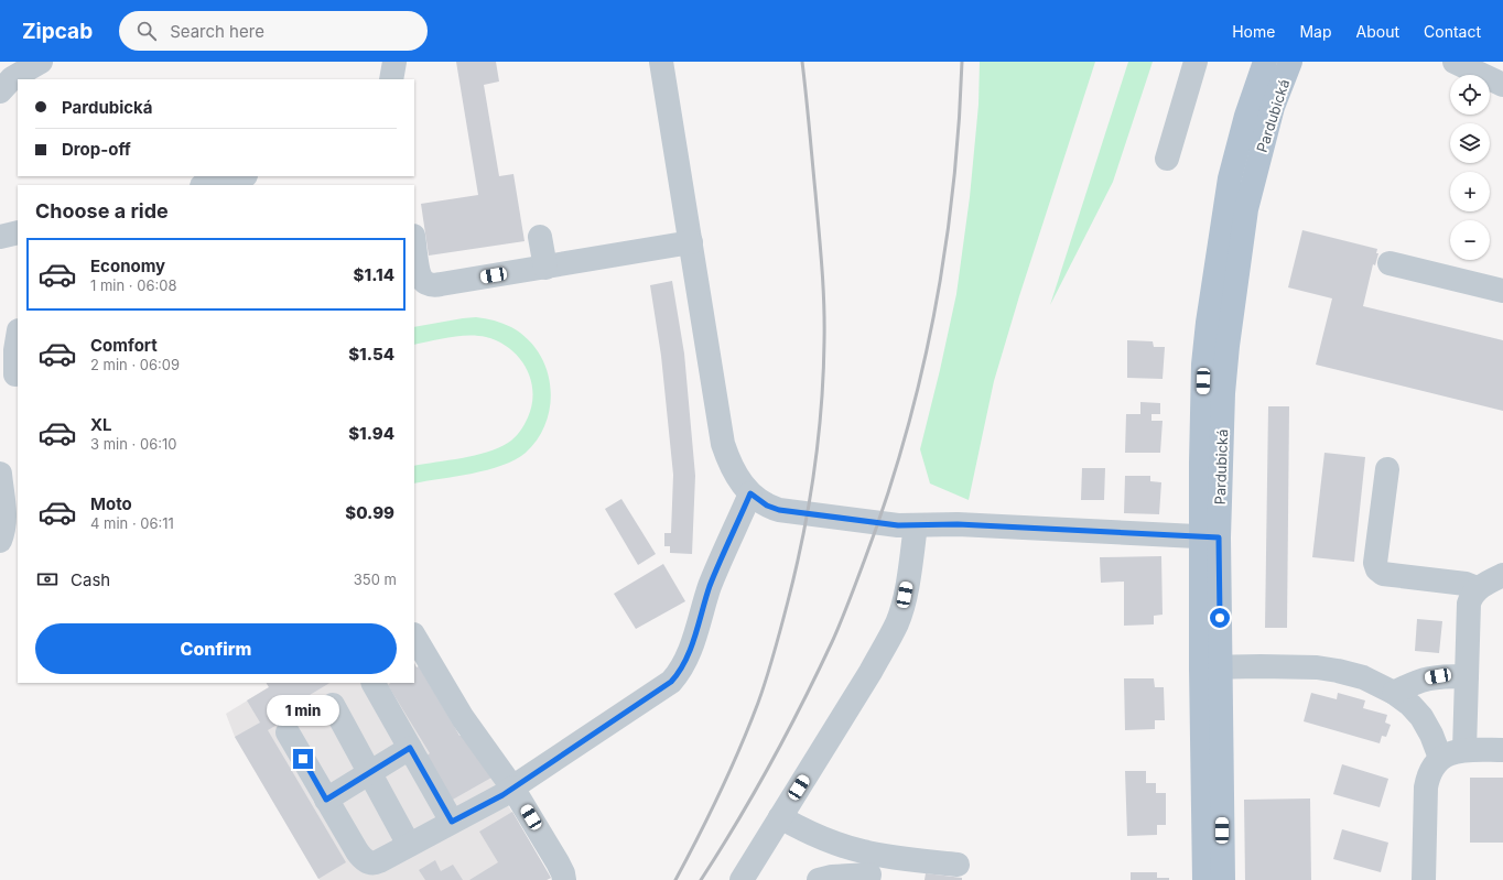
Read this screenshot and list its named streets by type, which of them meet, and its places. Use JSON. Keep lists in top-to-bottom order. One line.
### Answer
{"streets":{"main road":["Pardubická"]},"page":{"header":"Zipcab","search":"Search here","nav":["Home","Map","About","Contact"],"map_buttons":["+","−"],"banner":["Pardubická","Drop-off"],"heading":"Choose a ride","list":[{"name":"Economy","note":"1 min · 06:08","value":"$1.14"},{"name":"Comfort","note":"2 min · 06:09","value":"$1.54"},{"name":"XL","note":"3 min · 06:10","value":"$1.94"},{"name":"Moto","note":"4 min · 06:11","value":"$0.99"}],"pay":["Cash","350 m"],"buttons":"Confirm","bubble":"1 min"}}
